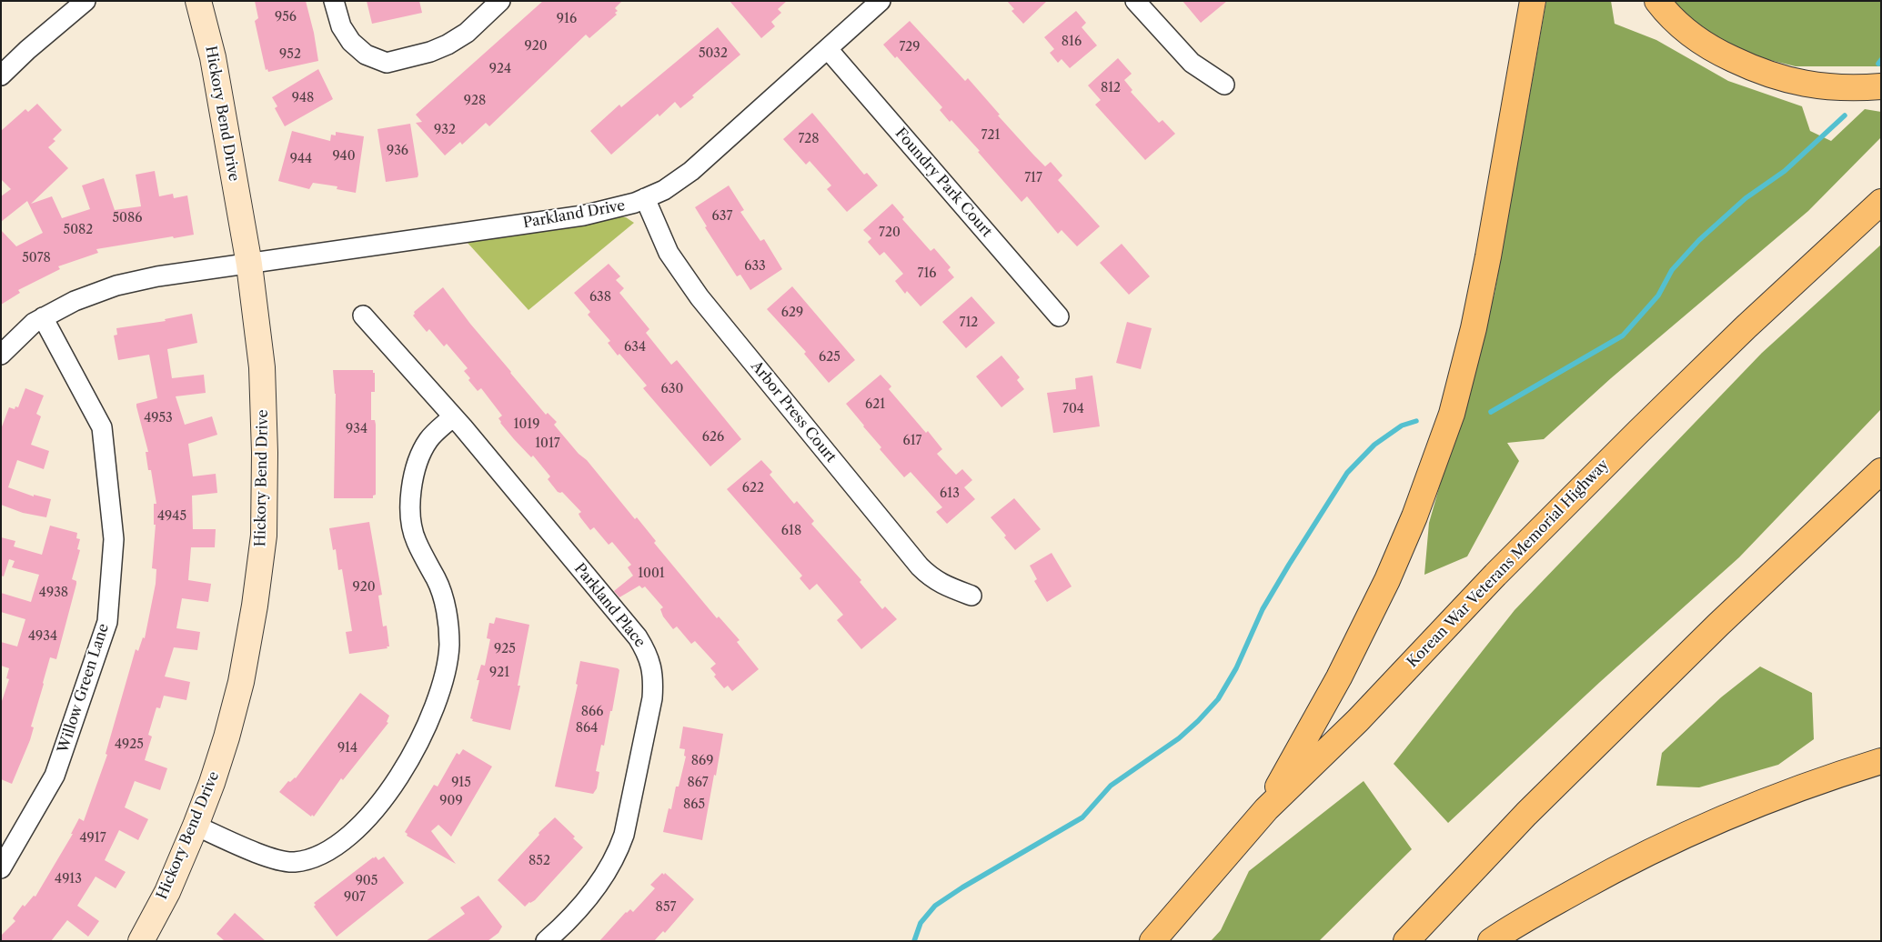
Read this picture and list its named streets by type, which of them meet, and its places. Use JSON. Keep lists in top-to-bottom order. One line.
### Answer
{"streets":{"highway":["Korean War Veterans Memorial Highway"],"street":["Hickory Bend Drive","Foundry Park Court","Parkland Drive","Arbor Press Court","Parkland Place","Willow Green Lane"]},"crossings":[["Hickory Bend Drive","Parkland Drive"],["Foundry Park Court","Parkland Drive"],["Parkland Drive","Arbor Press Court"],["Parkland Drive","Willow Green Lane"]],"house_numbers":["956","916","816","920","729","5032","952","924","812","948","928","932","721","728","936","940","944","717","637","5086","5082","720","5078","633","716","638","629","712","634","625","630","621","704","4953","1019","934","626","617","1017","622","613","4945","618","1001","920","4938","4934","925","921","866","864","4925","914","869","915","867","909","865","4917","852","4913","905","907","857"]}
